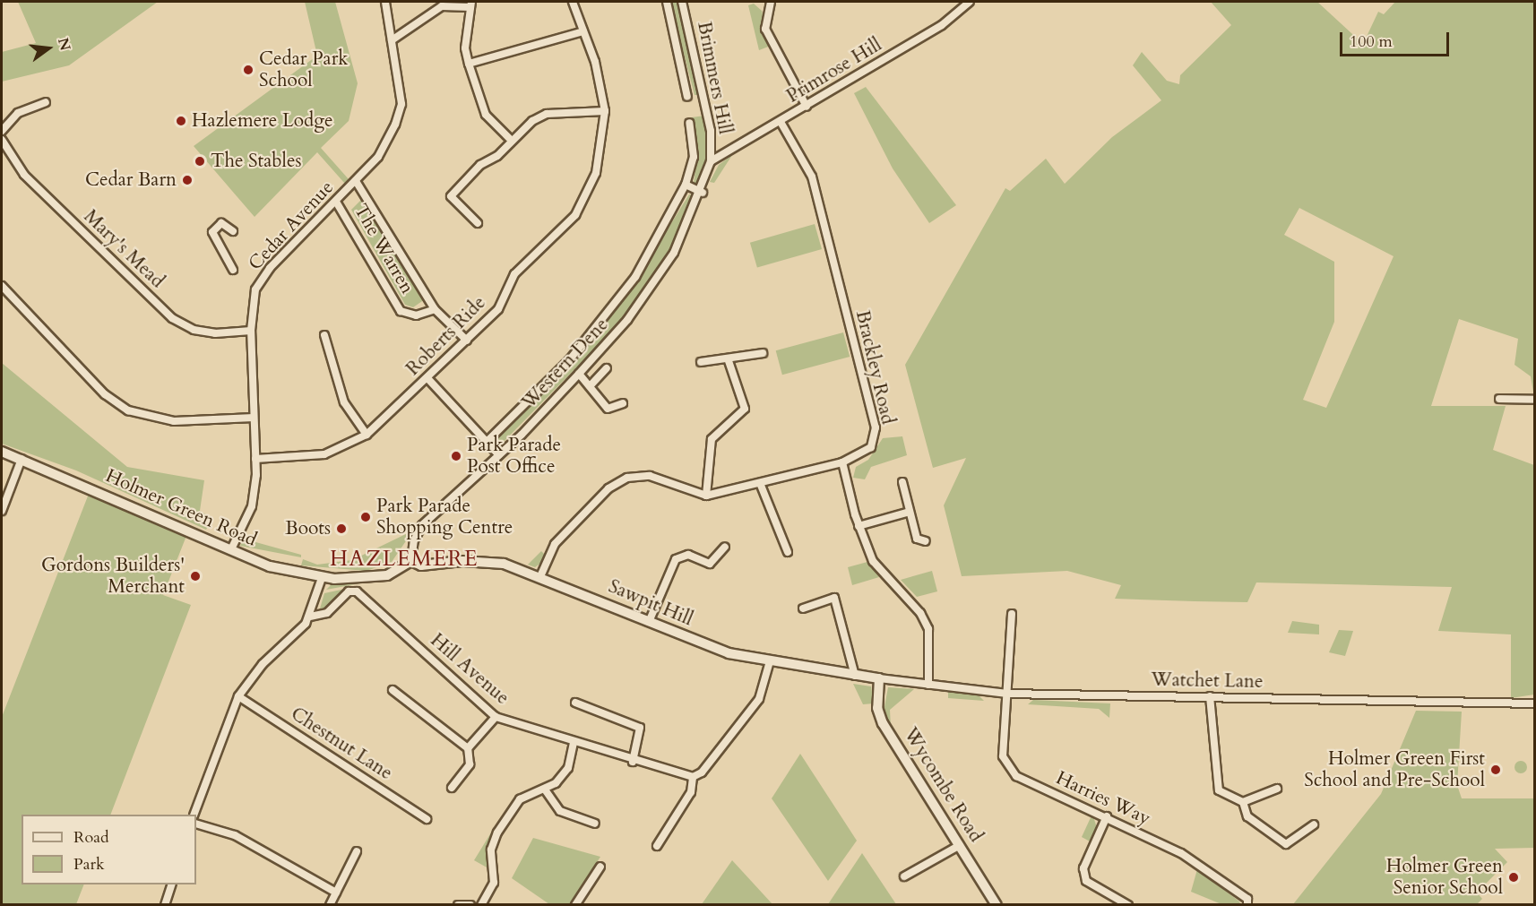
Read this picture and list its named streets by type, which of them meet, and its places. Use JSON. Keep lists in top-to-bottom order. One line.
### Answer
{"streets":{"street":["Primrose Hill","Brimmers Hill","Cedar Avenue","Mary's Mead","The Warren","Roberts Ride","Western Dene","Brackley Road","Holmer Green Road","Sawpit Hill","Hill Avenue","Watchet Lane","Chestnut Lane","Wycombe Road","Harries Way"]},"crossings":[["Primrose Hill","Brimmers Hill"],["Primrose Hill","Western Dene"],["Primrose Hill","Brackley Road"],["Brimmers Hill","Western Dene"],["Cedar Avenue","Mary's Mead"],["Cedar Avenue","The Warren"],["Cedar Avenue","Roberts Ride"],["Cedar Avenue","Holmer Green Road"],["The Warren","Roberts Ride"],["Western Dene","Holmer Green Road"],["Western Dene","Sawpit Hill"],["Holmer Green Road","Sawpit Hill"],["Sawpit Hill","Watchet Lane"],["Sawpit Hill","Wycombe Road"],["Watchet Lane","Wycombe Road"],["Watchet Lane","Harries Way"]],"districts":["HAZLEMERE"],"places":["Cedar Park School","Hazlemere Lodge","The Stables","Cedar Barn","Park Parade Post Office","Park Parade Shopping Centre","Boots","Gordons Builders' Merchant","Holmer Green First School and Pre-School","Holmer Green Senior School"],"legend":["Road","Park"],"scale_bar":"100 m","north":"right"}
